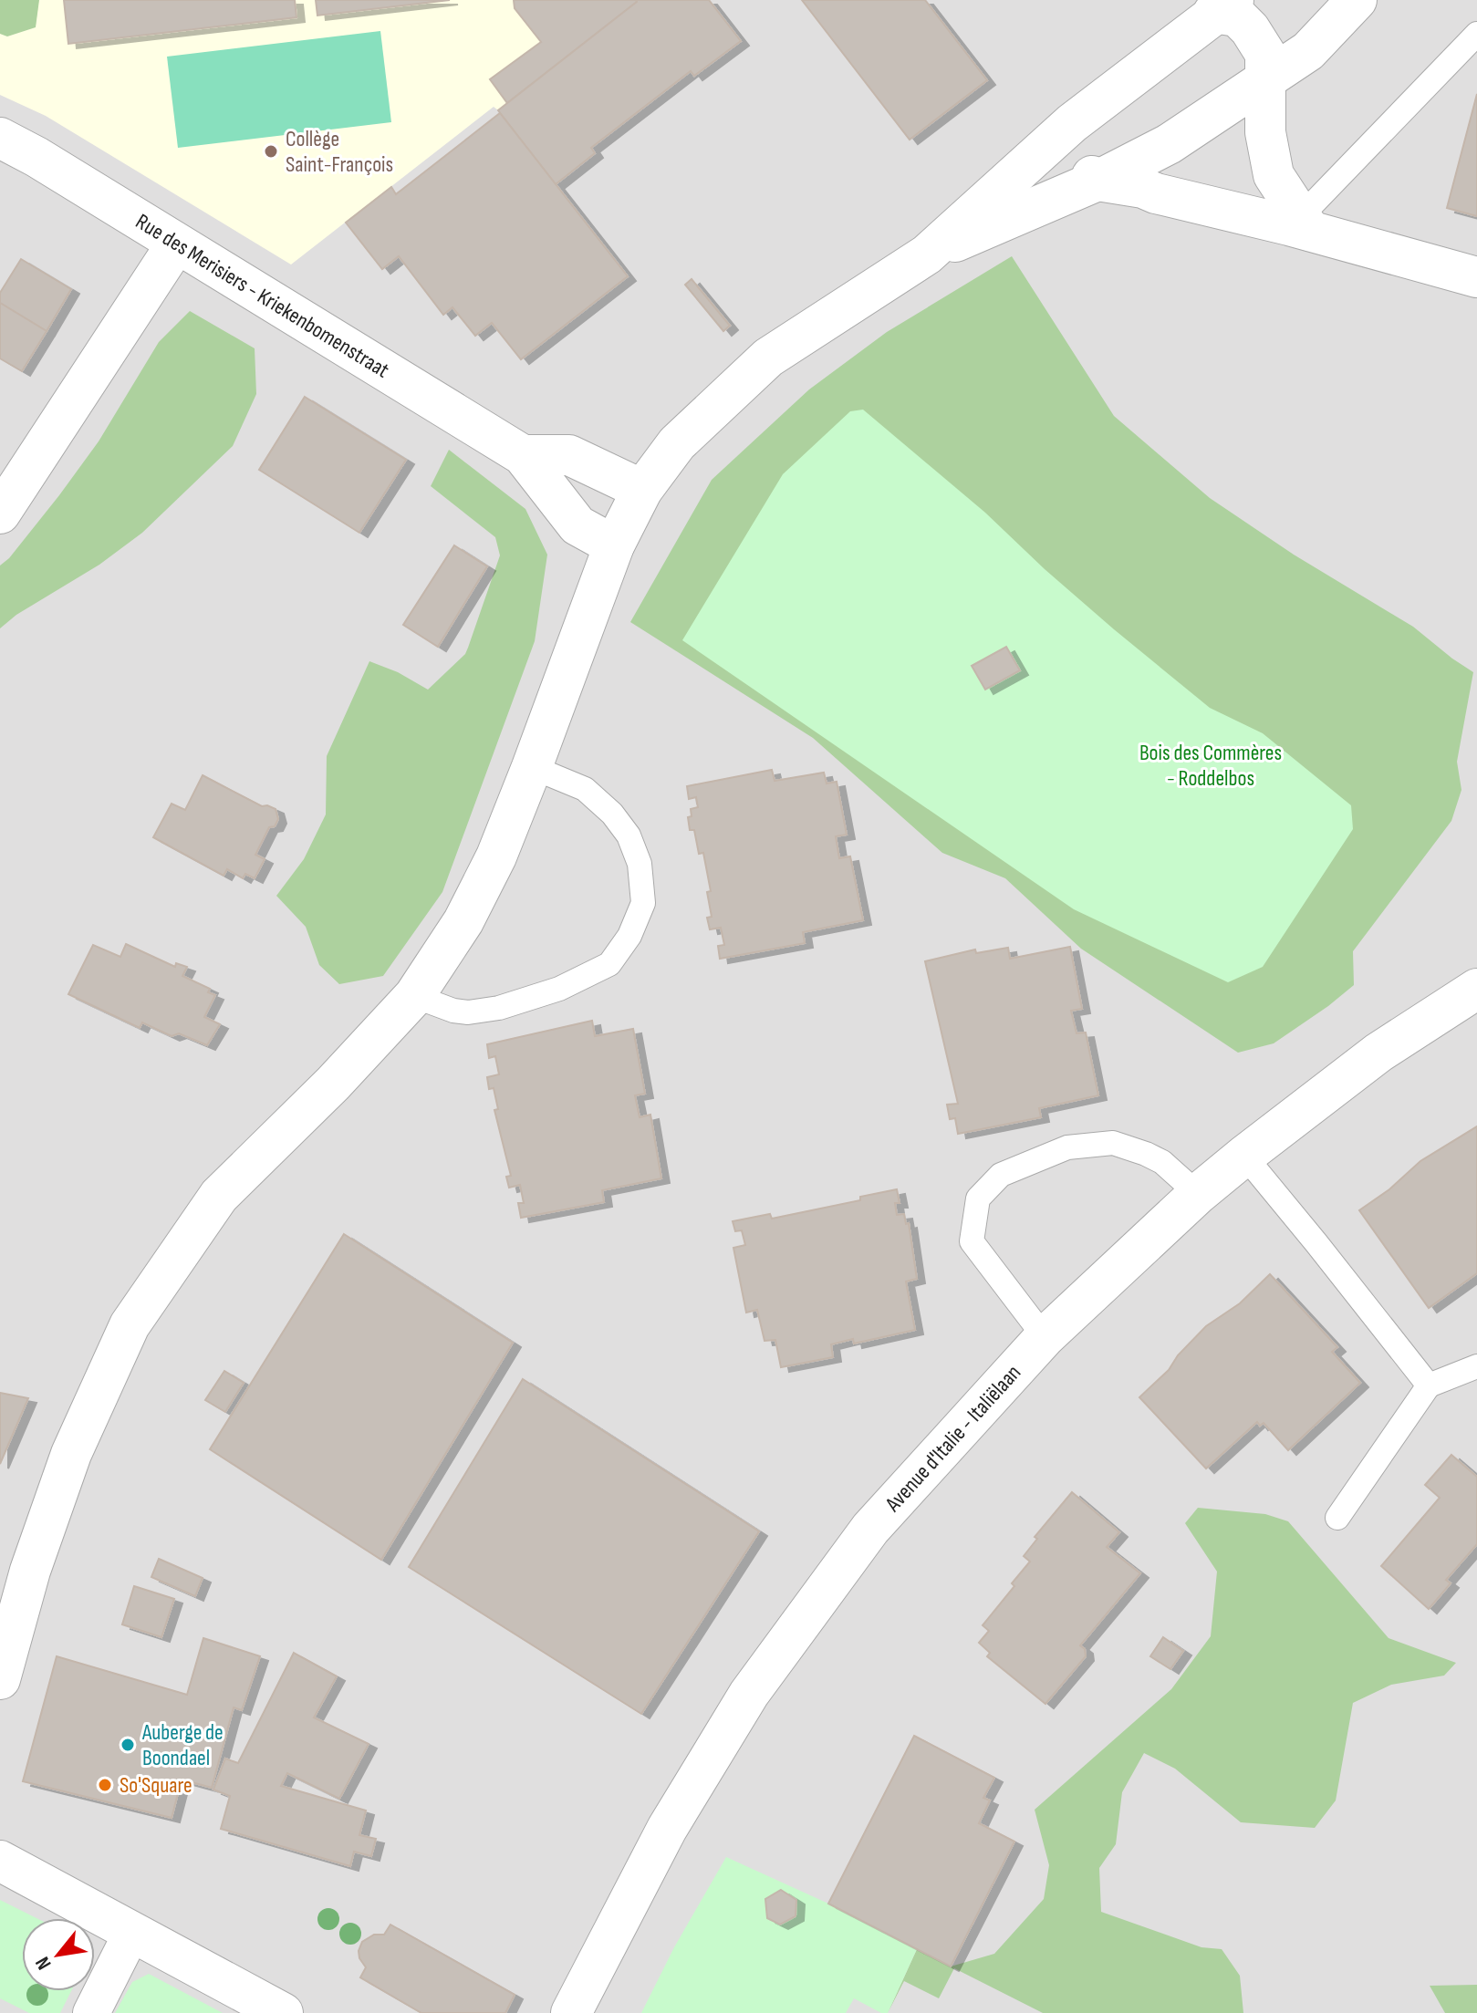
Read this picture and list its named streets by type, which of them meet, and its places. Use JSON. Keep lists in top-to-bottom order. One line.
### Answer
{"streets":{"street":["Rue des Merisiers - Kriekenbomenstraat","Avenue d'Italie - Italiëlaan"]},"parks":["Bois des Commères - Roddelbos"],"places":["Collège Saint-François","Auberge de Boondael","So'Square"],"north":"bottom left"}
